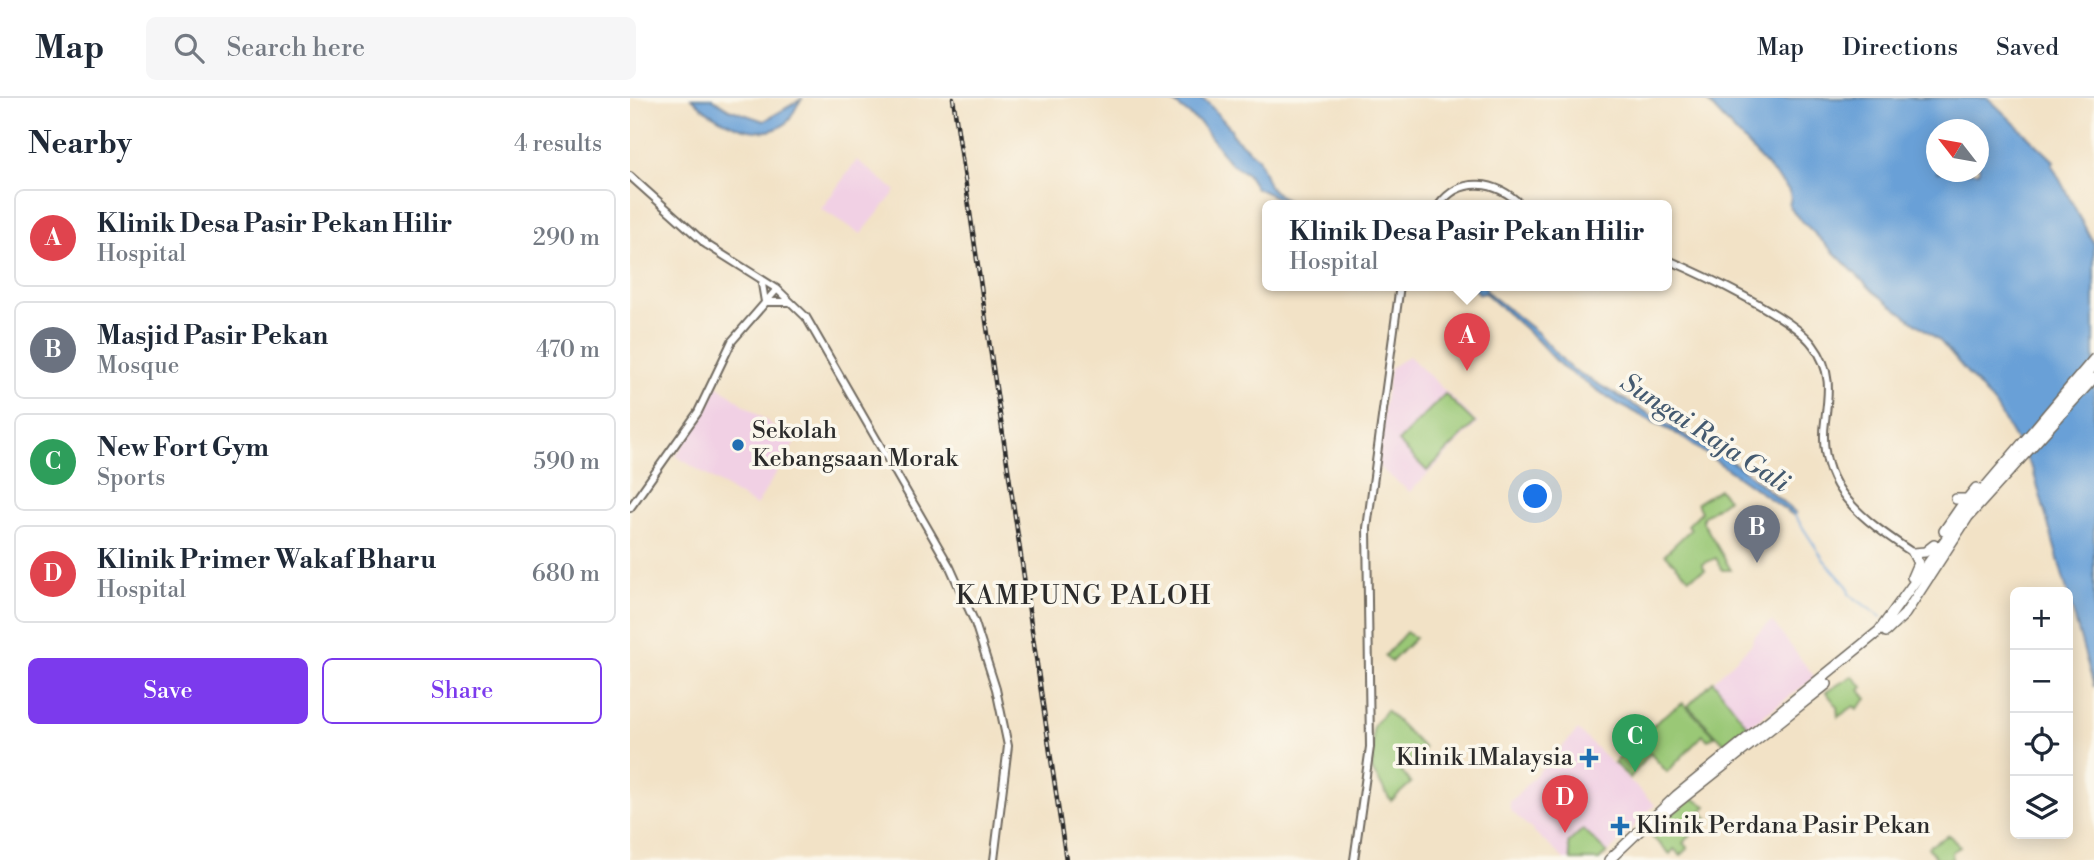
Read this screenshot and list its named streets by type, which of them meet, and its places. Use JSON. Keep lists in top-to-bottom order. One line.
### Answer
{"districts":["KAMPUNG PALOH"],"water":["Sungai Raja Gali"],"places":{"other":["Sekolah Kebangsaan Morak"],"health":["Klinik 1Malaysia","Klinik Perdana Pasir Pekan"]},"north":"top left","page":{"header":"Map","search":"Search here","nav":["Map","Directions","Saved"],"heading":["Nearby","4 results"],"list":[{"mark":"A","name":"Klinik Desa Pasir Pekan Hilir","note":"Hospital","value":"290 m"},{"mark":"B","name":"Masjid Pasir Pekan","note":"Mosque","value":"470 m"},{"mark":"C","name":"New Fort Gym","note":"Sports","value":"590 m"},{"mark":"D","name":"Klinik Primer Wakaf Bharu","note":"Hospital","value":"680 m"}],"popup":["Klinik Desa Pasir Pekan Hilir","Hospital"],"pins":["A","B","C","D"],"map_buttons":["+","−"],"buttons":["Save","Share"]}}
